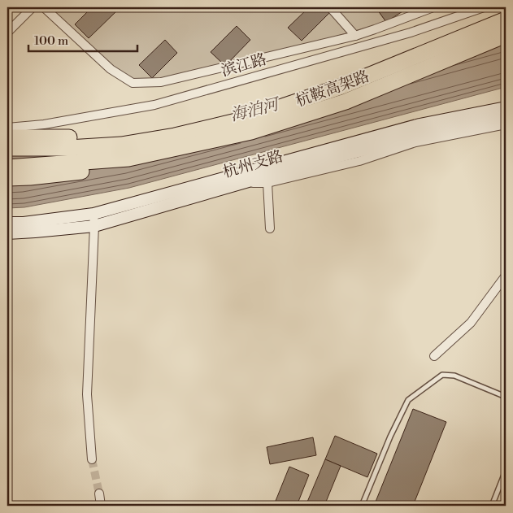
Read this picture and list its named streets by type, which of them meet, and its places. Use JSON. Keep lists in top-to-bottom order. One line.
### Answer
{"streets":{"highway":["杭鞍高架路"],"main road":["杭州支路"],"street":["滨江路"]},"water":["海泊河"],"scale_bar":"100 m"}
